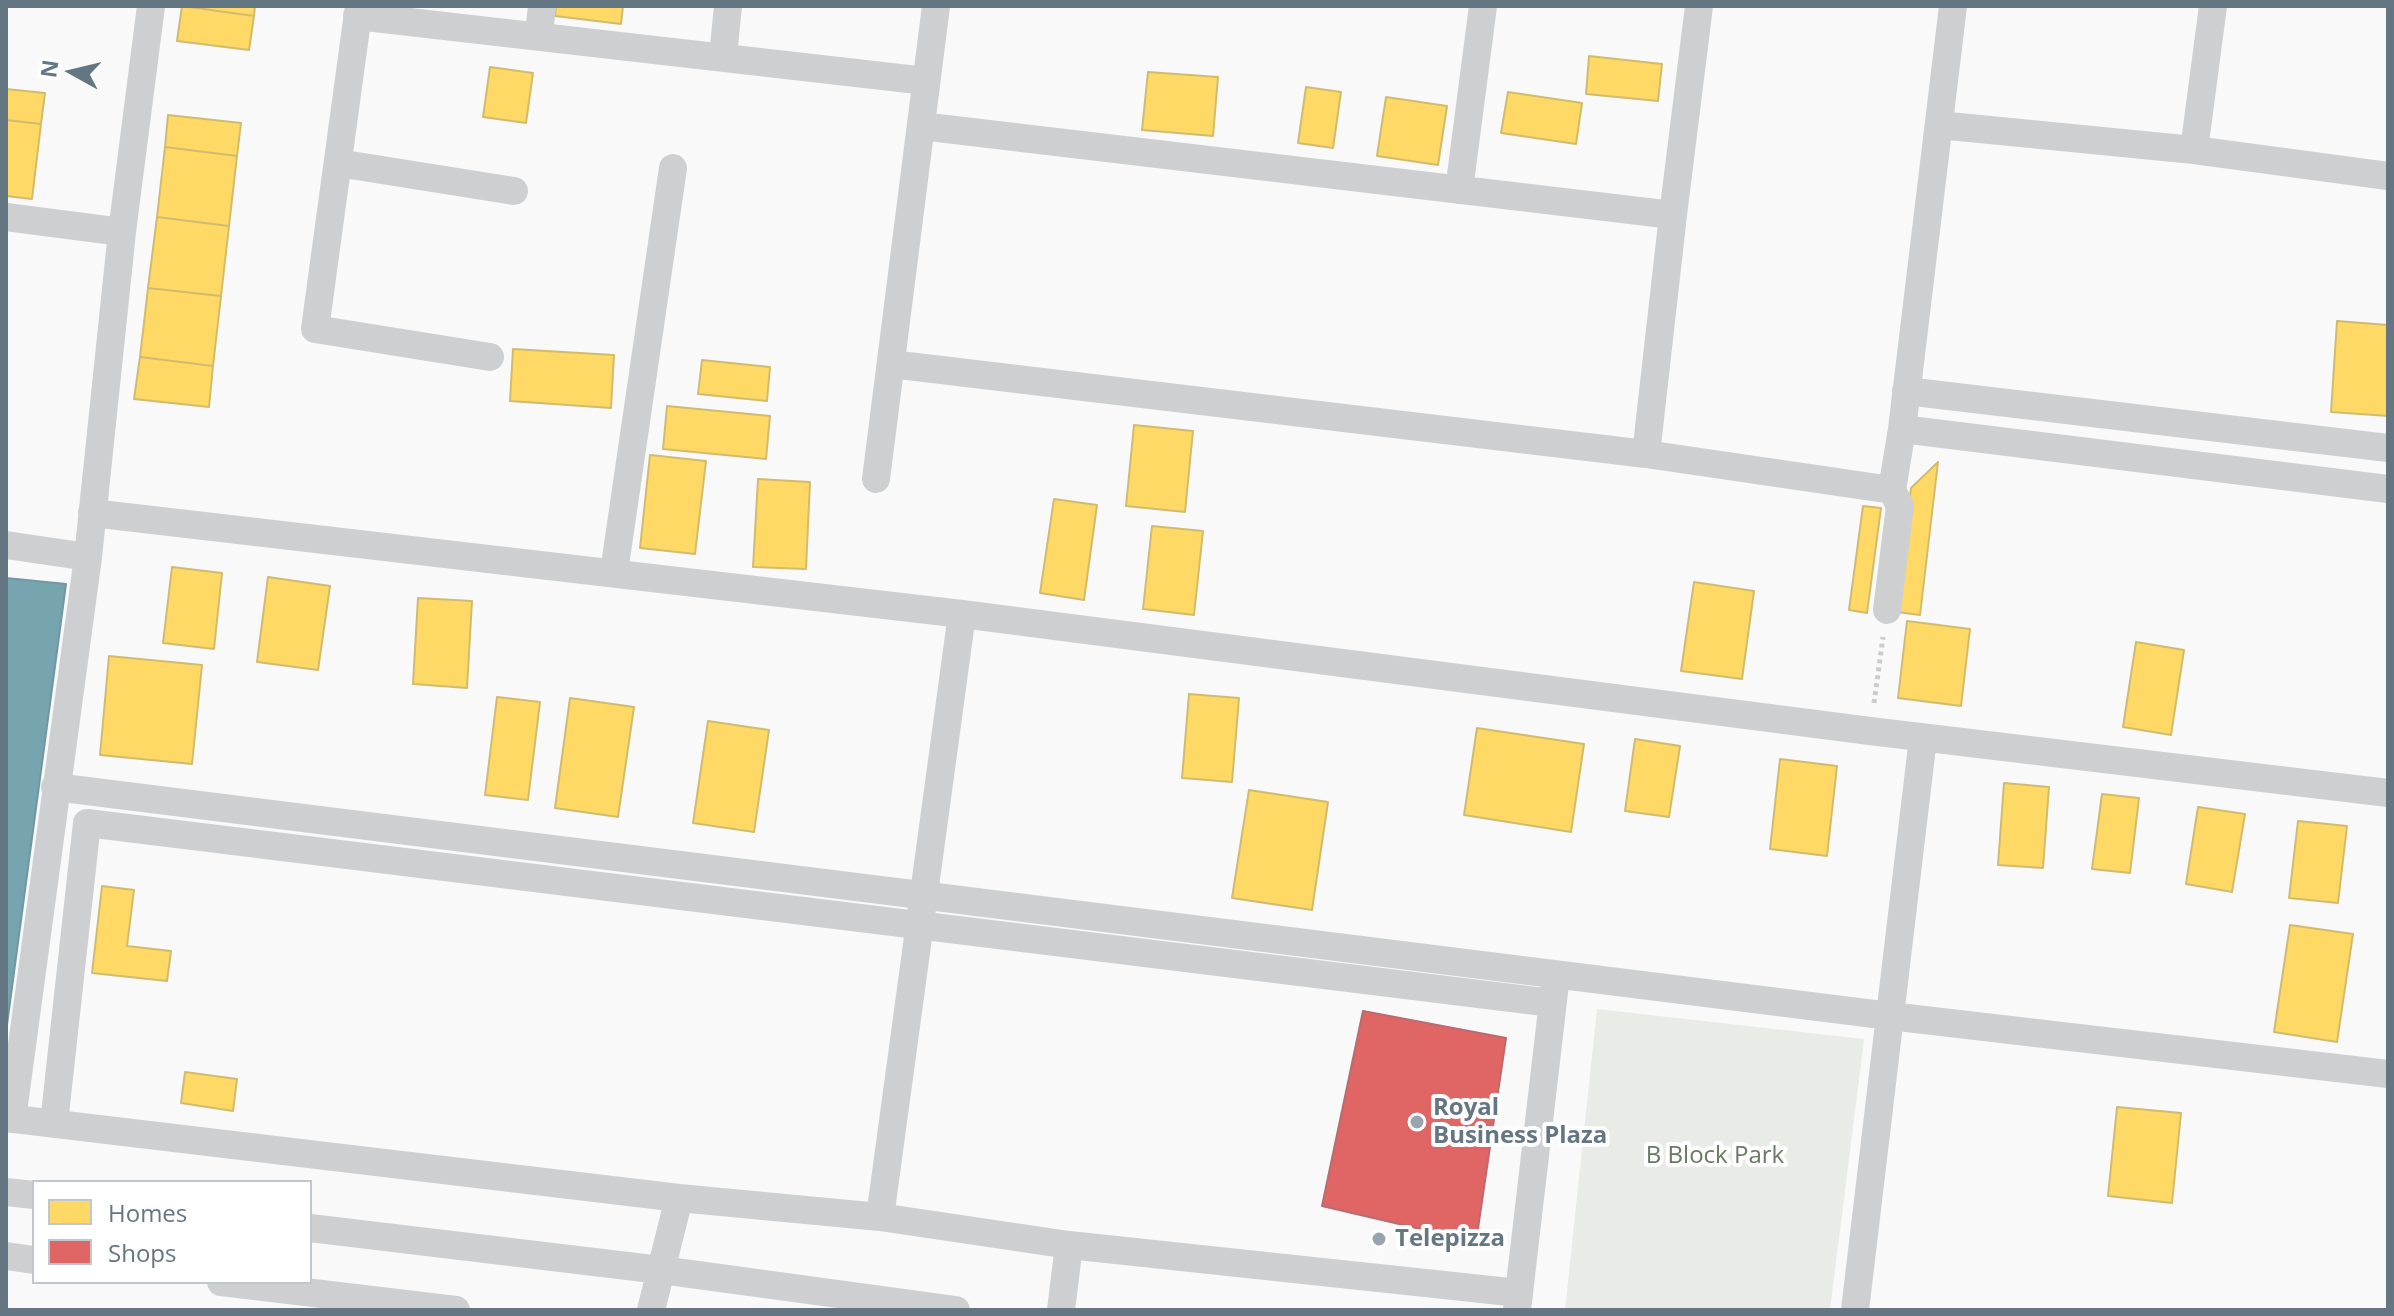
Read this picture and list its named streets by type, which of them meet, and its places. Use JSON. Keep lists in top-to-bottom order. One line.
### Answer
{"parks":["B Block Park"],"places":["Royal Business Plaza","Telepizza"],"legend":["Homes","Shops"],"north":"left"}
